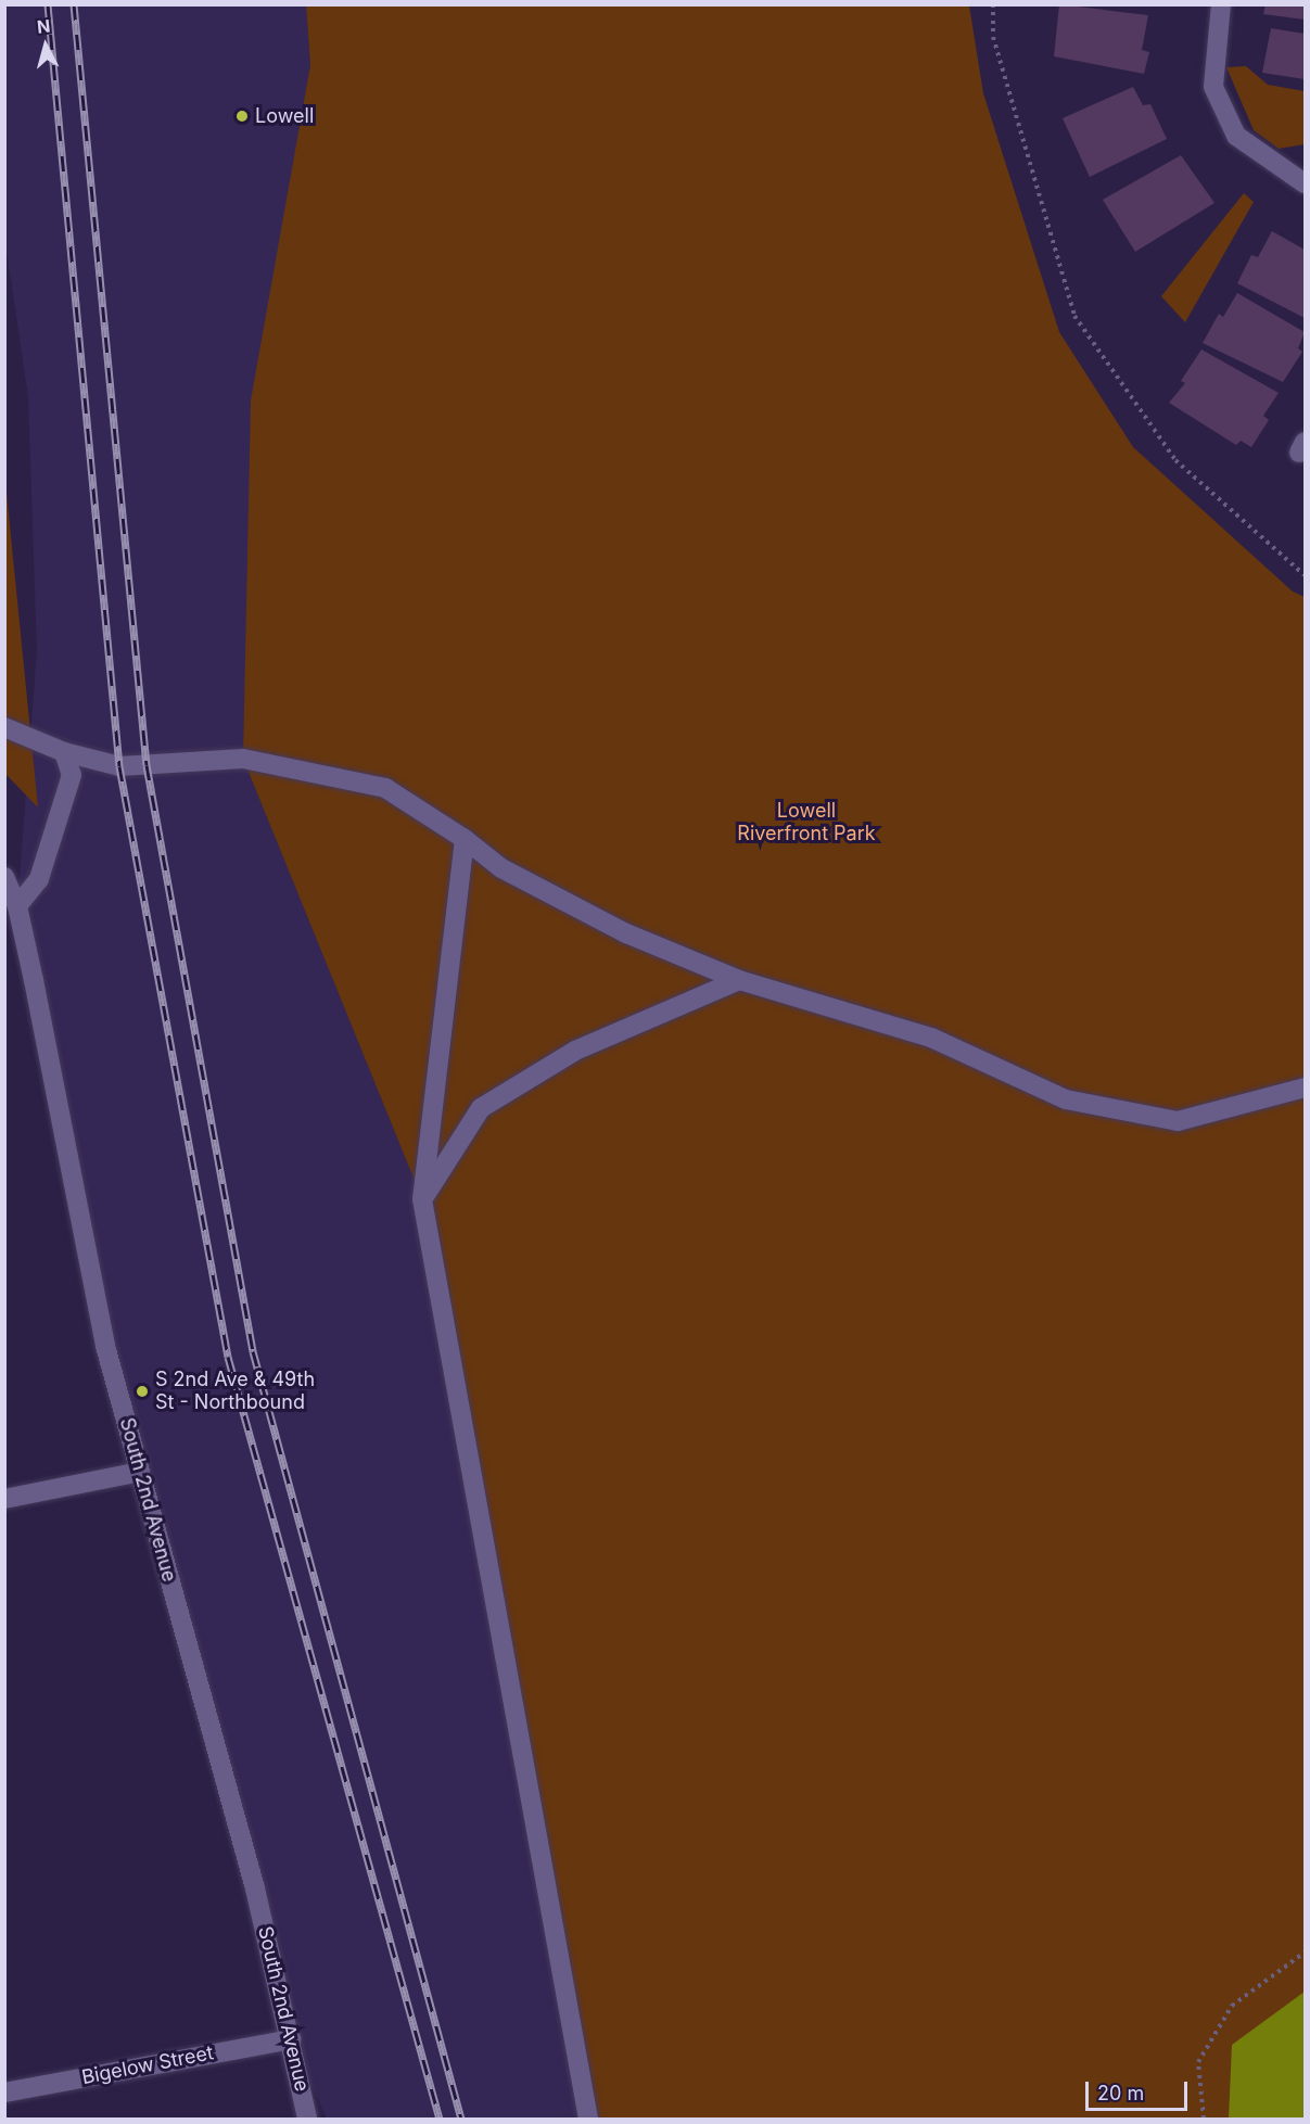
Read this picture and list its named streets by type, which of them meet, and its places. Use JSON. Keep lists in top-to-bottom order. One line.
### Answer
{"streets":{"street":["South 2nd Avenue","Bigelow Street"]},"crossings":[["South 2nd Avenue","Bigelow Street"]],"parks":["Lowell Riverfront Park"],"places":["Lowell","S 2nd Ave & 49th St - Northbound"],"scale_bar":"20 m","north":"top"}
